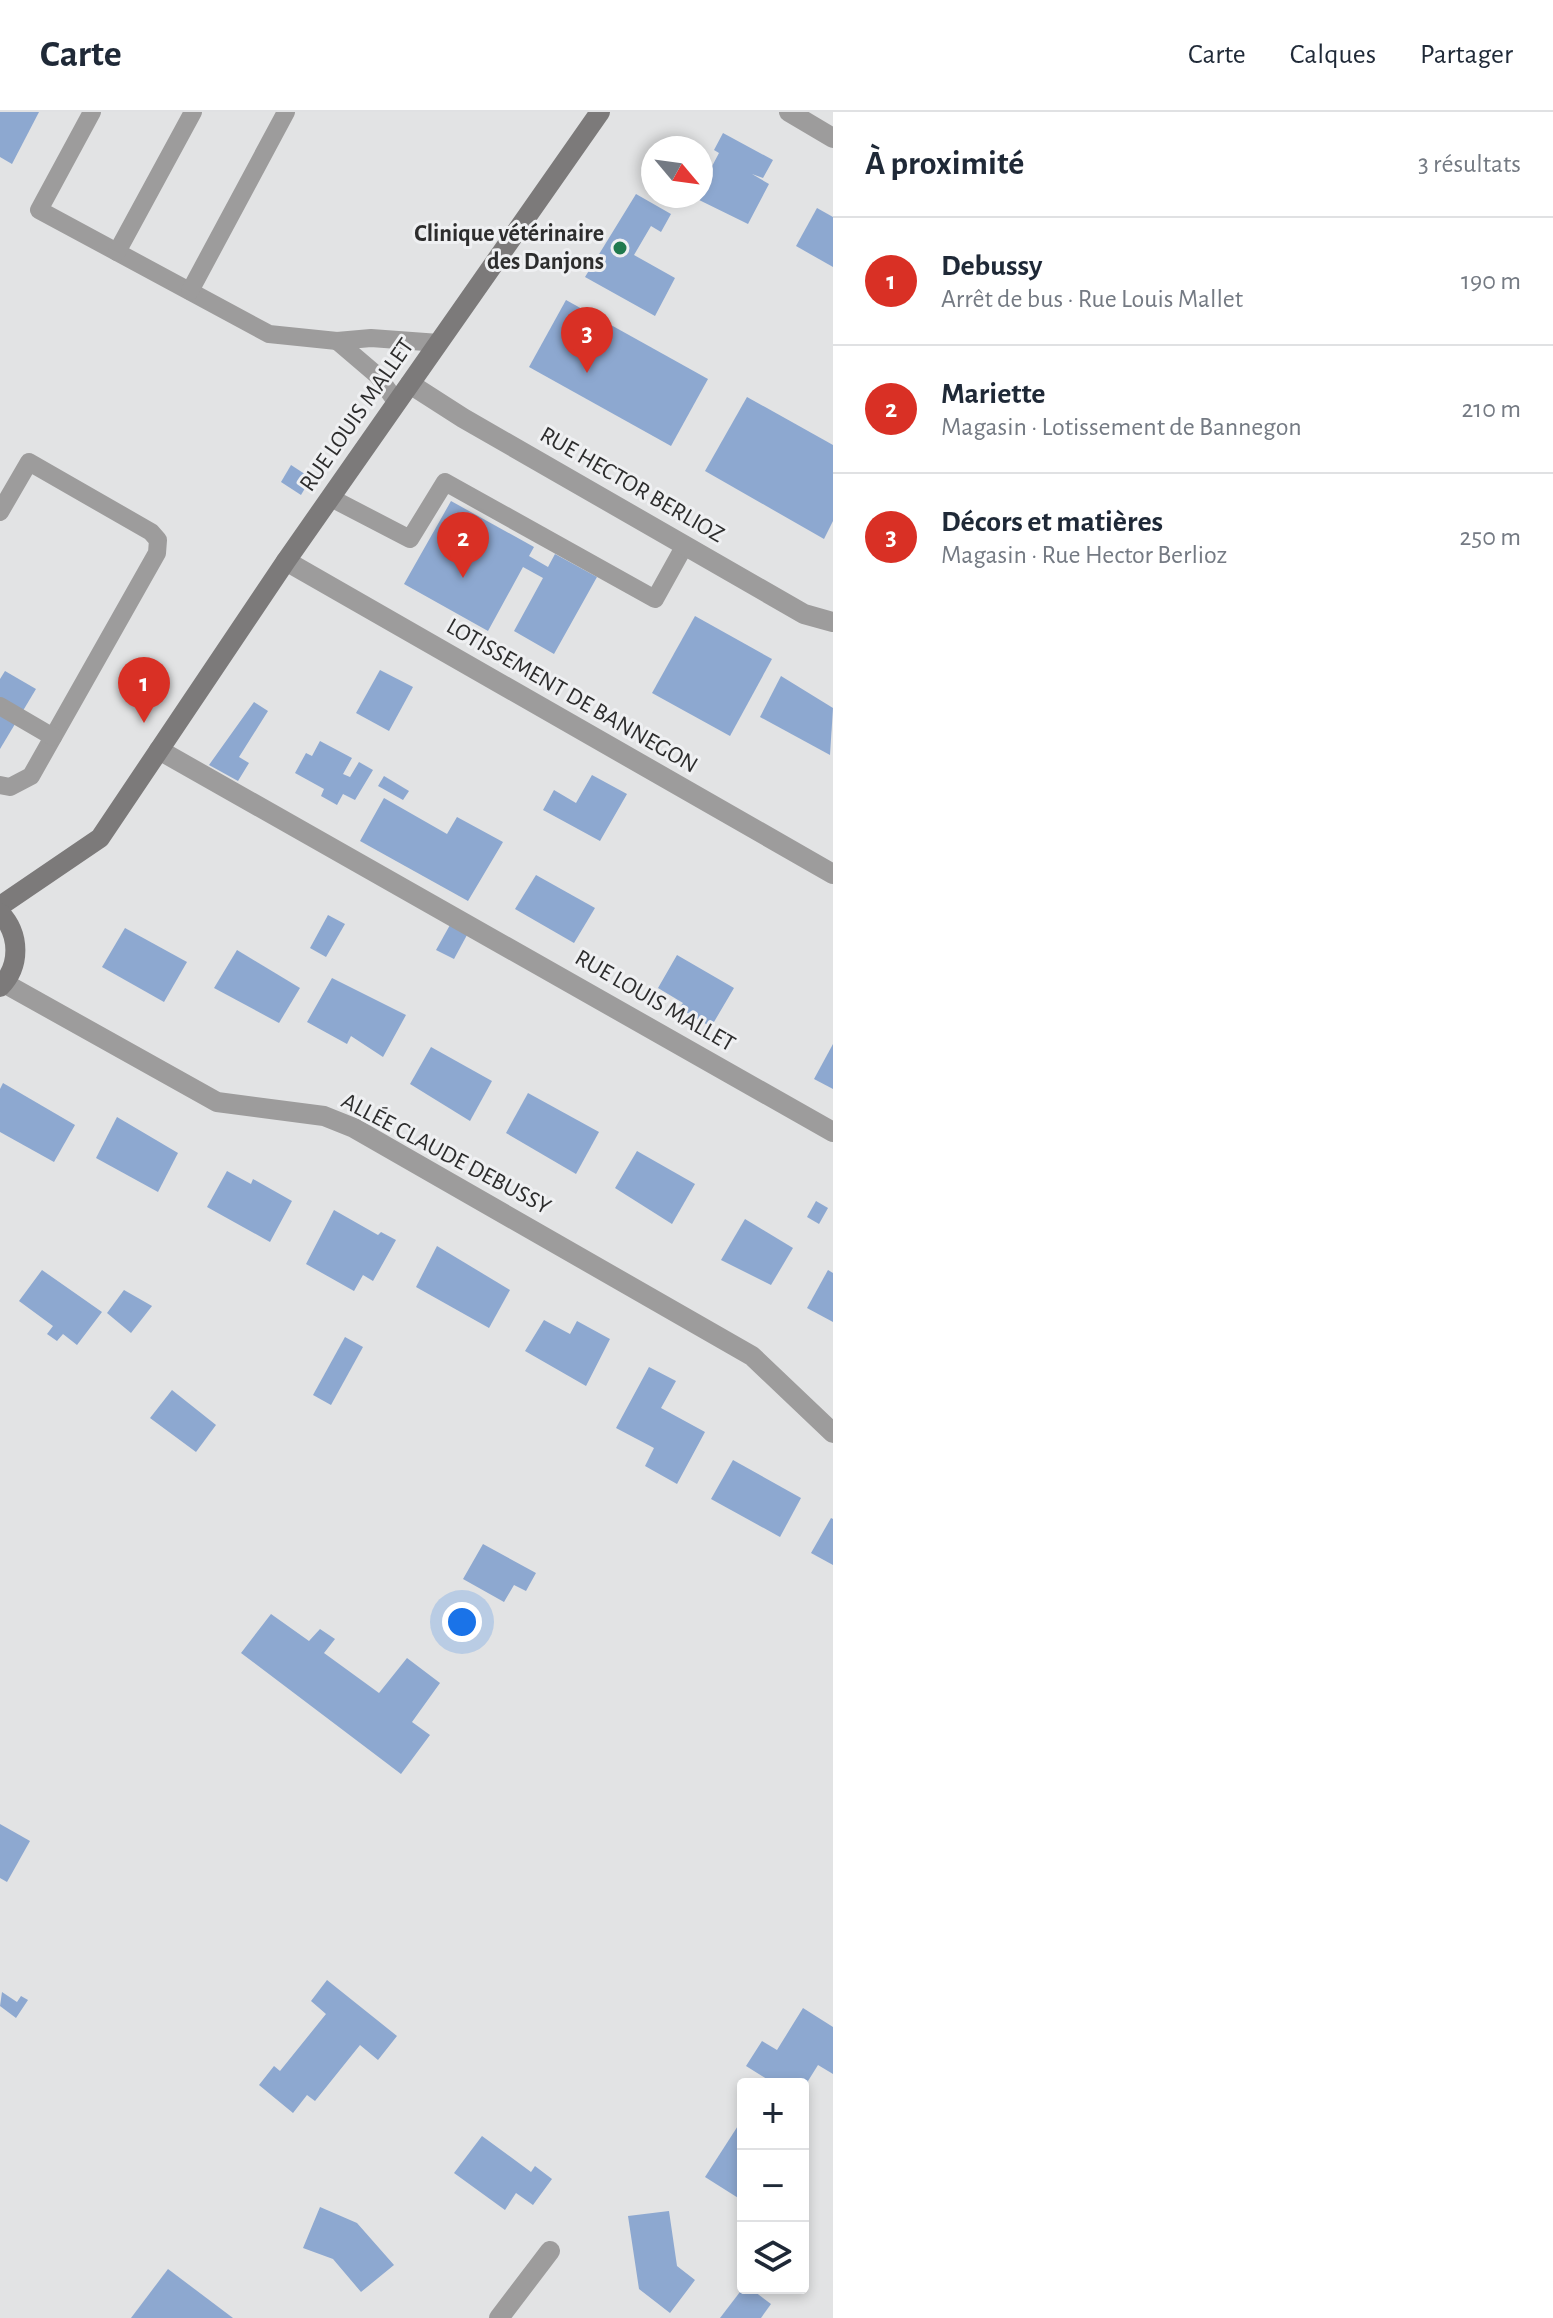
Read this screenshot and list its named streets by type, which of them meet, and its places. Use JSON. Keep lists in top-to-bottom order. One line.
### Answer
{"streets":{"main road":["RUE LOUIS MALLET"],"street":["RUE HECTOR BERLIOZ","LOTISSEMENT DE BANNEGON","ALLÉE CLAUDE DEBUSSY"]},"crossings":[["RUE LOUIS MALLET","RUE HECTOR BERLIOZ"],["RUE LOUIS MALLET","LOTISSEMENT DE BANNEGON"]],"places":["Clinique vétérinaire des Danjons"],"north":"bottom right","page":{"header":"Carte","nav":["Carte","Calques","Partager"],"heading":["À proximité","3 résultats"],"list":[{"mark":"1","name":"Debussy","note":"Arrêt de bus · Rue Louis Mallet","value":"190 m"},{"mark":"2","name":"Mariette","note":"Magasin · Lotissement de Bannegon","value":"210 m"},{"mark":"3","name":"Décors et matières","note":"Magasin · Rue Hector Berlioz","value":"250 m"}],"pins":["3","2","1"],"map_buttons":["+","−"]}}
